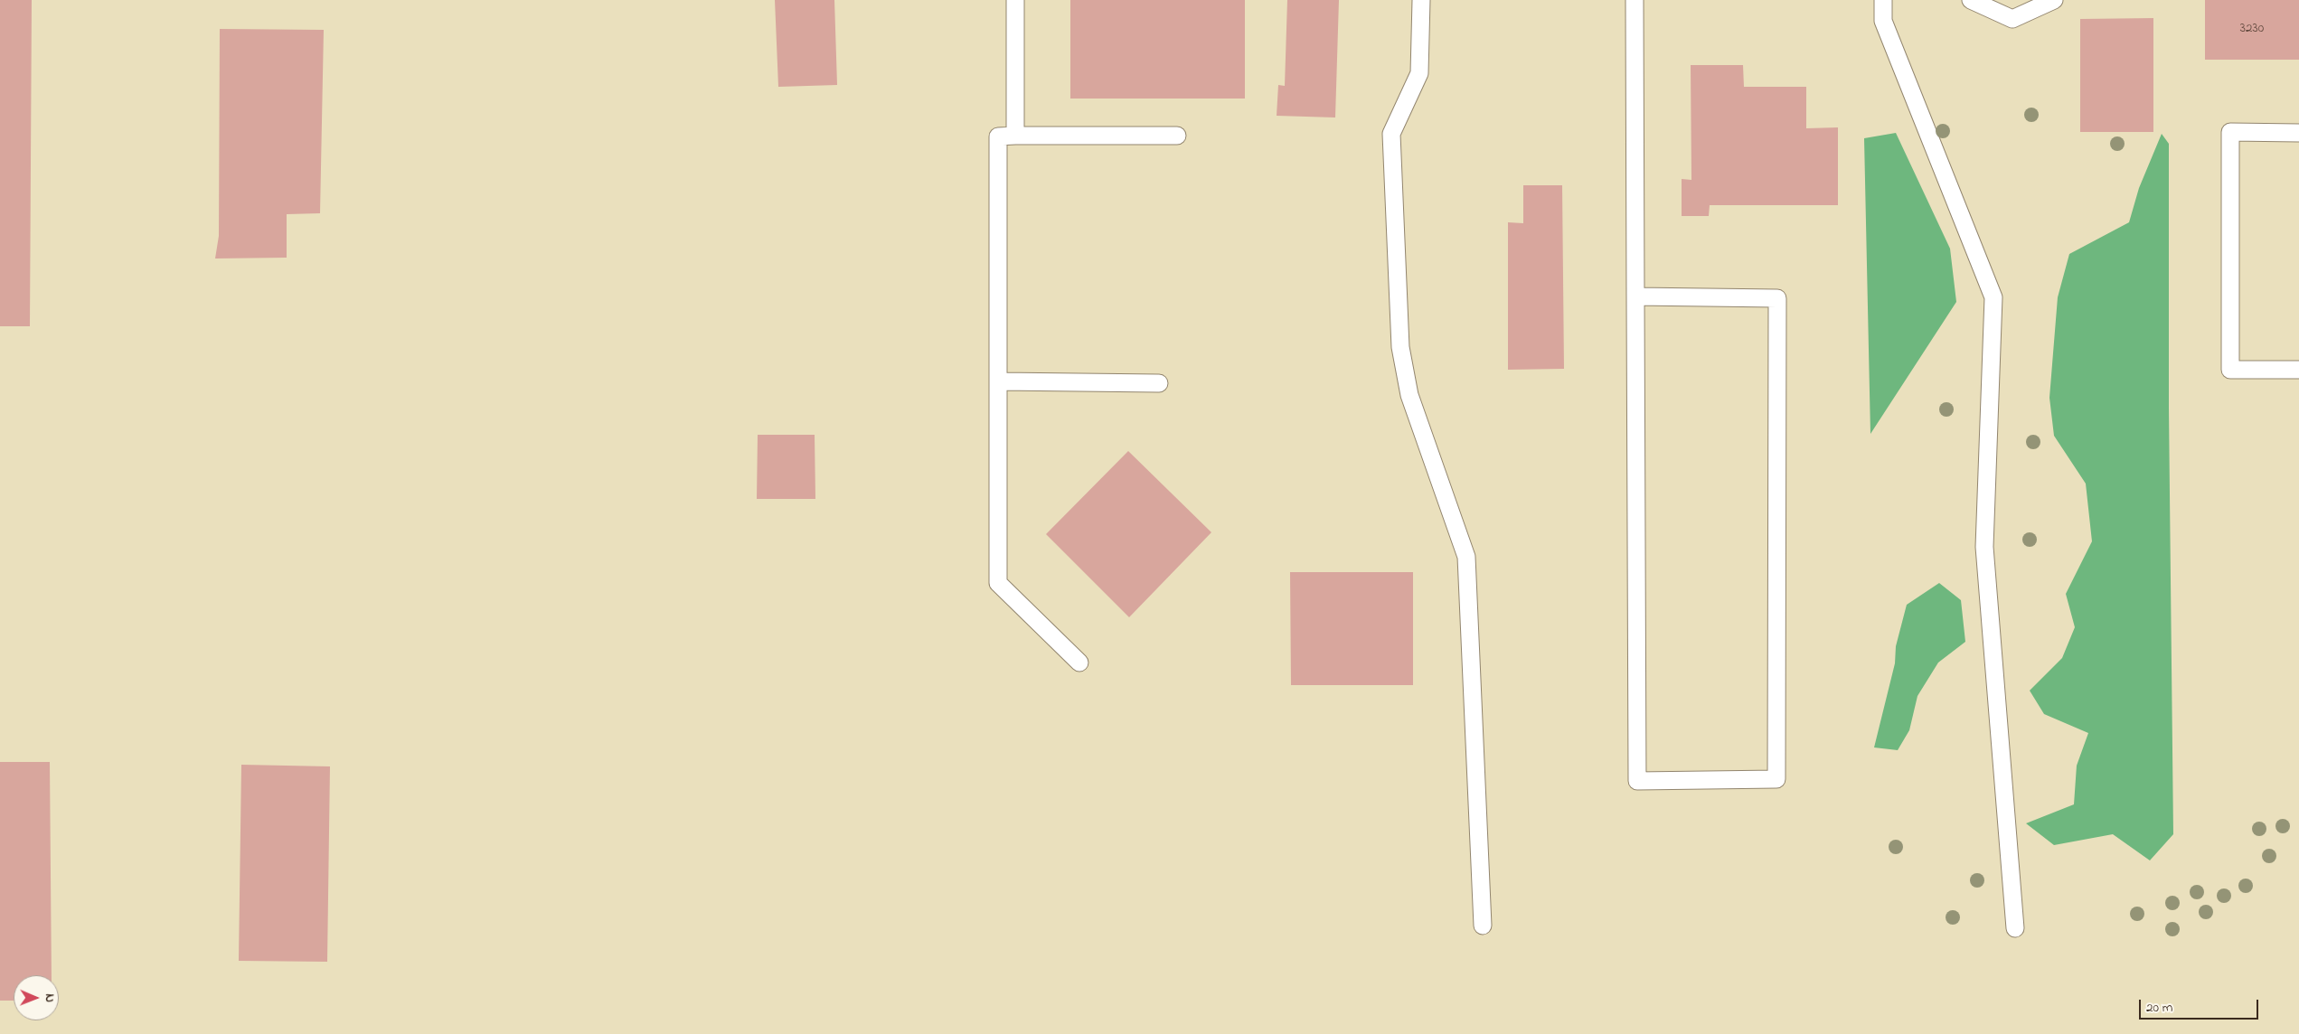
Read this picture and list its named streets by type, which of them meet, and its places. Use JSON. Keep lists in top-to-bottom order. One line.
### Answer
{"house_numbers":["3230"],"scale_bar":"20 m","north":"right"}
